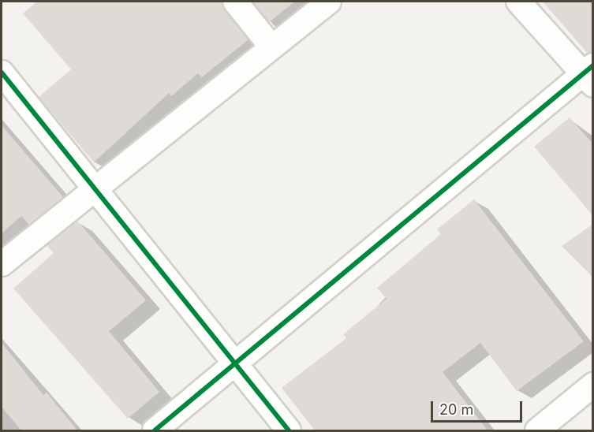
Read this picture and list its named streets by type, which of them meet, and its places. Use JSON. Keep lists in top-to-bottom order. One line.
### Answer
{"scale_bar":"20 m"}
